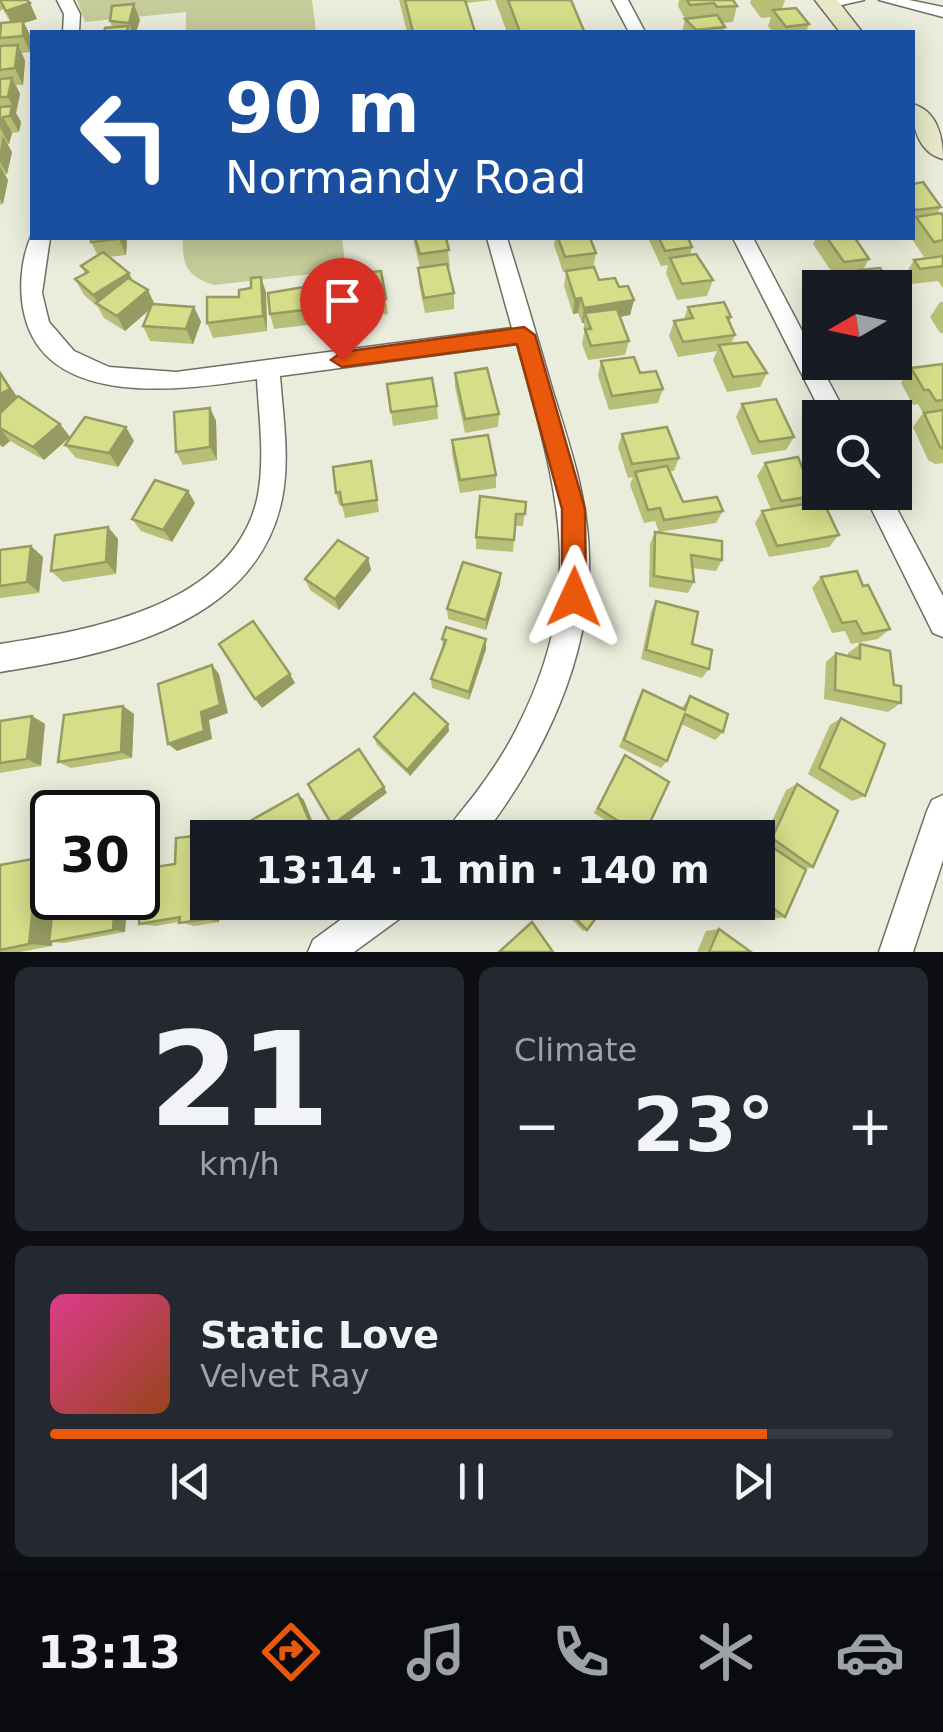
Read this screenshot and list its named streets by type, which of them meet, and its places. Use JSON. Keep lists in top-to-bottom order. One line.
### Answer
{"north":"left","page":{"turn":["90 m","Normandy Road"],"limit":"30","trip":"13:14 · 1 min · 140 m","tile":[["21","km/h"],"Climate"],"heat":["−","23°","+"],"song":["Static Love","Velvet Ray"],"tabs":"13:13"}}
